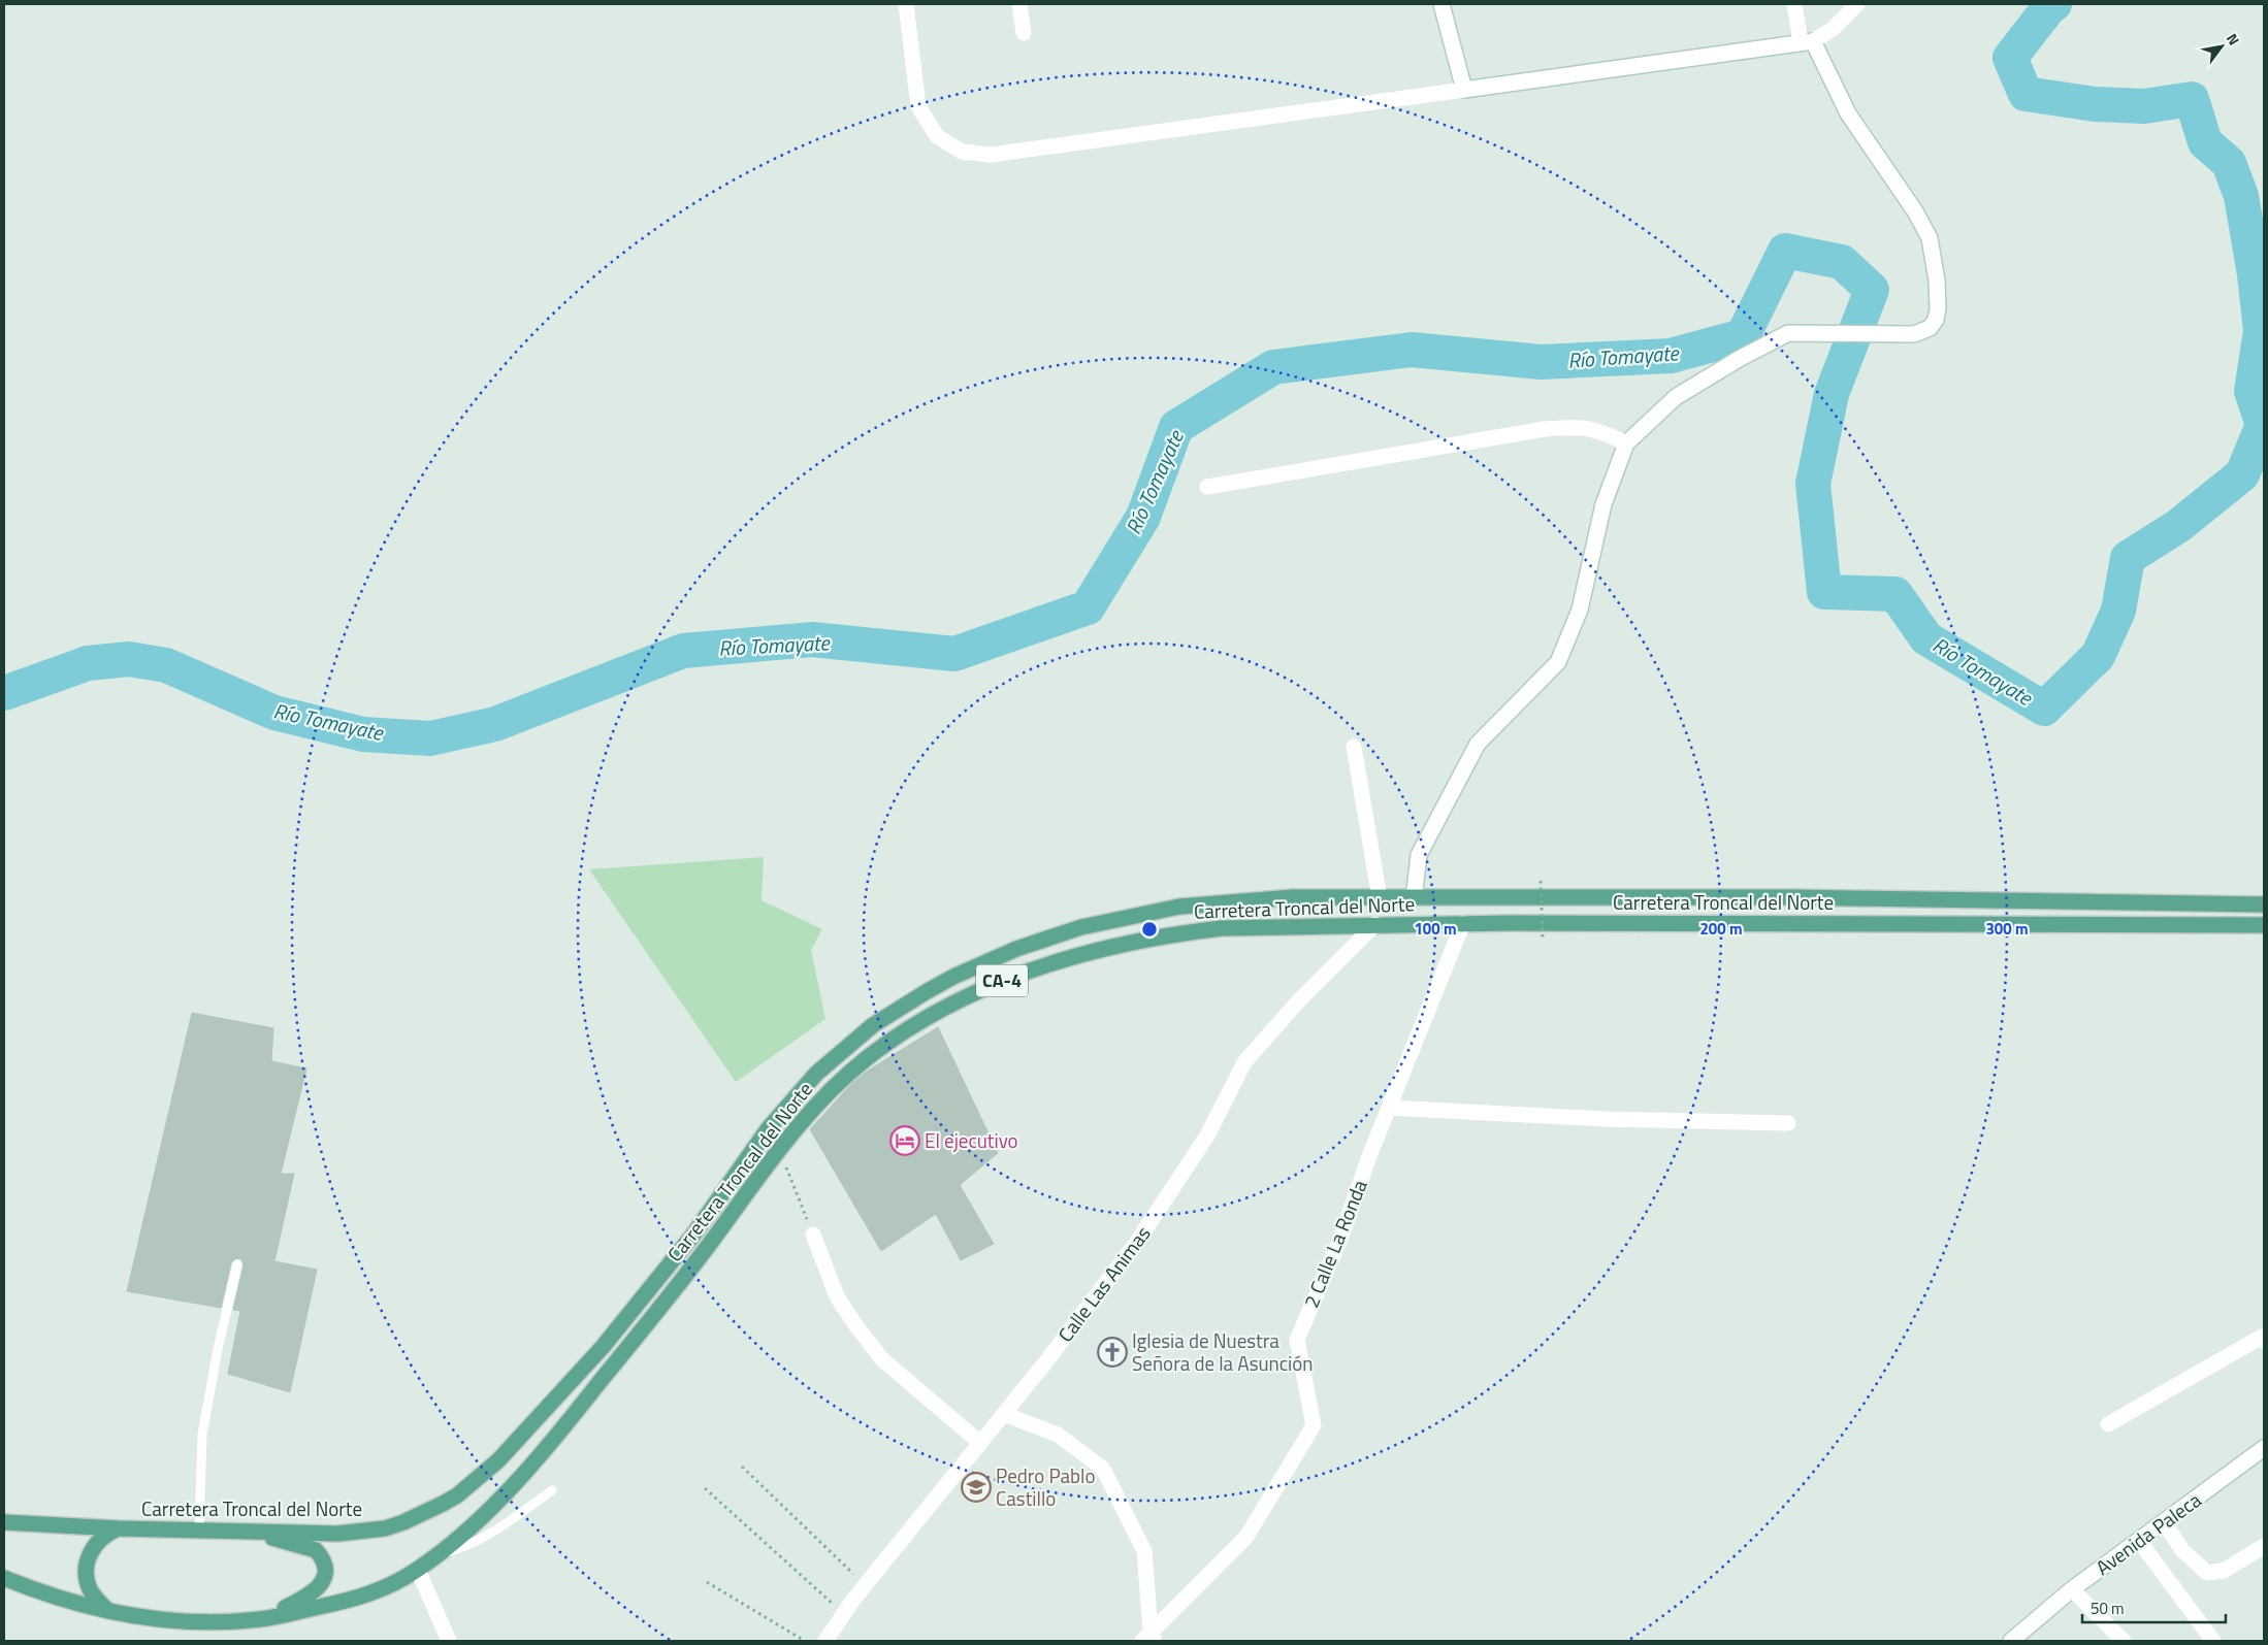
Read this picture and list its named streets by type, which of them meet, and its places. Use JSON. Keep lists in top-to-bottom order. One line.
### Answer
{"streets":{"main road":["Carretera Troncal del Norte","CA-4"],"street":["2 Calle La Ronda","Calle Las Animas","Avenida Paleca"]},"crossings":[["Carretera Troncal del Norte","2 Calle La Ronda"],["Carretera Troncal del Norte","Calle Las Animas"]],"water":["Río Tomayate"],"places":{"hotel":["El ejecutivo"],"church":["Iglesia de Nuestra Señora de la Asunción"],"school or university":["Pedro Pablo Castillo"]},"scale_bar":"50 m","north":"top right","rings":["100 m","200 m","300 m"]}
